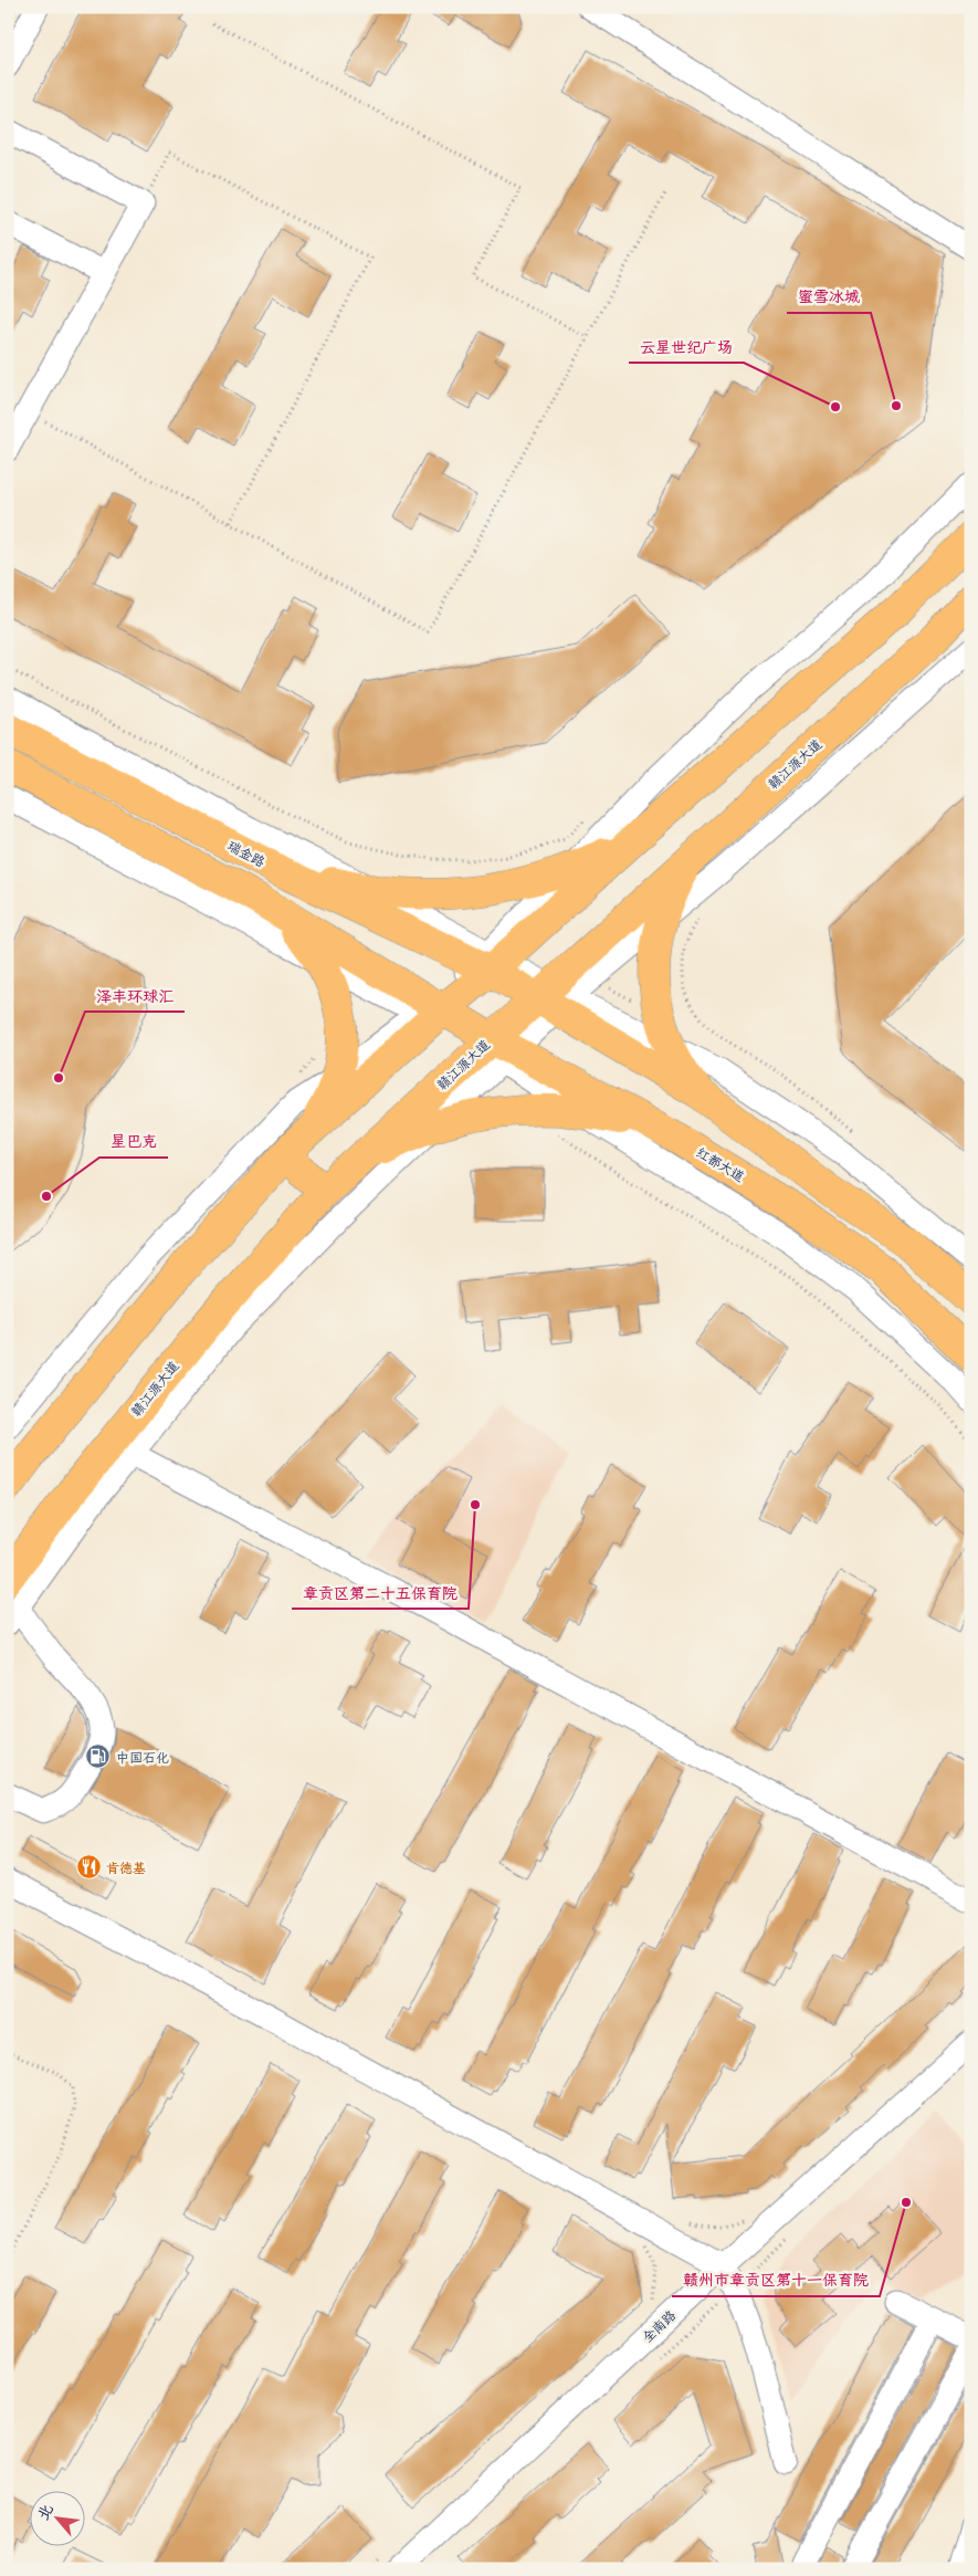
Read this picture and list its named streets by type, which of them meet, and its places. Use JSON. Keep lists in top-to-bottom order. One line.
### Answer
{"streets":{"main road":["赣江源大道","瑞金路","红都大道"],"street":["全南路"]},"crossings":[["赣江源大道","红都大道"]],"places":{"other":["蜜雪冰城","云星世纪广场","泽丰环球汇","星巴克","章贡区第二十五保育院","赣州市章贡区第十一保育院"],"fuel station":["中国石化"],"restaurant":["肯德基"]},"north":"top left"}
